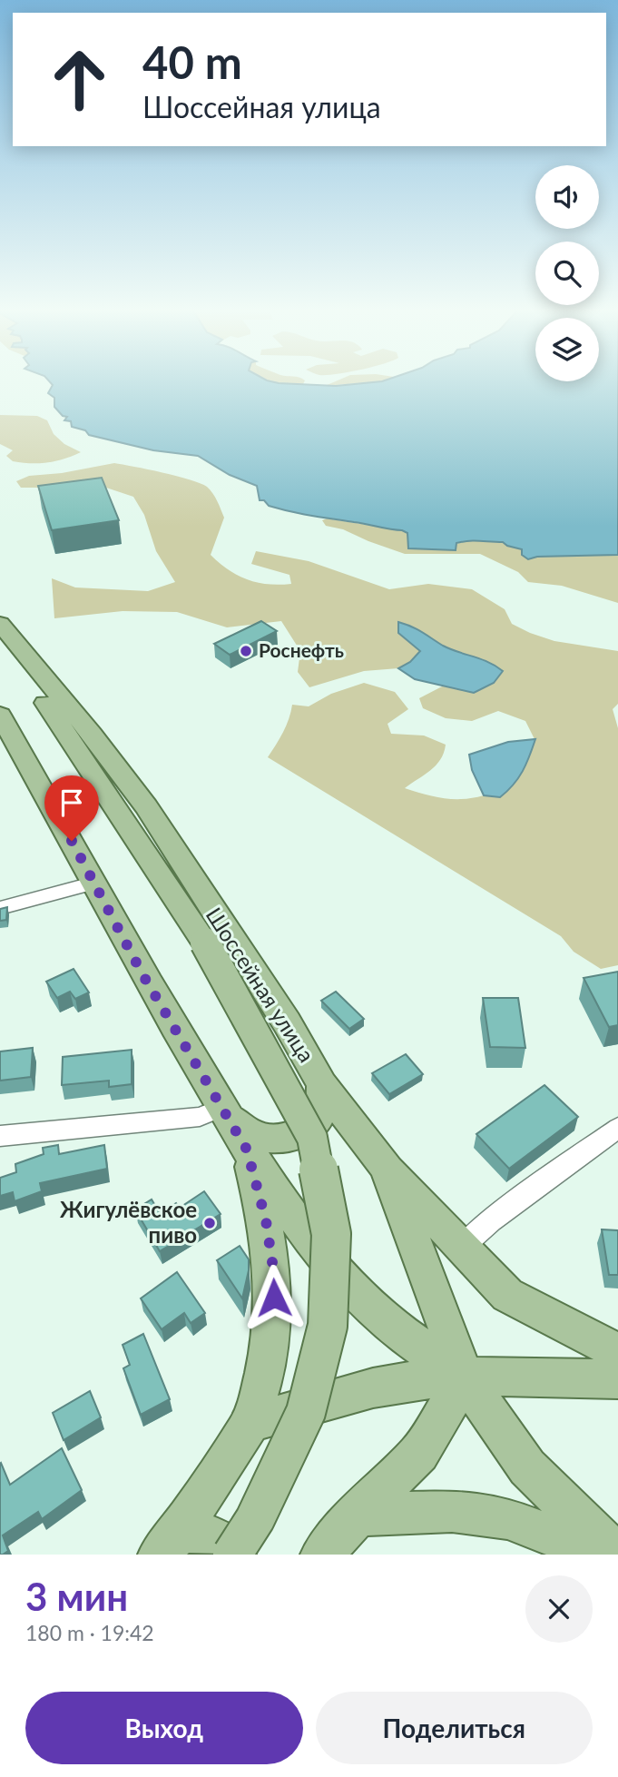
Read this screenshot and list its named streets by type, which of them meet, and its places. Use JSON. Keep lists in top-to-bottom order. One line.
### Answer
{"streets":{"main road":["Шоссейная улица"]},"places":["Роснефть","Жигулёвское пиво"],"page":{"turn":["40 m","Шоссейная улица"],"heading":["3 мин","180 m · 19:42"],"buttons":["Выход","Поделиться"]}}
